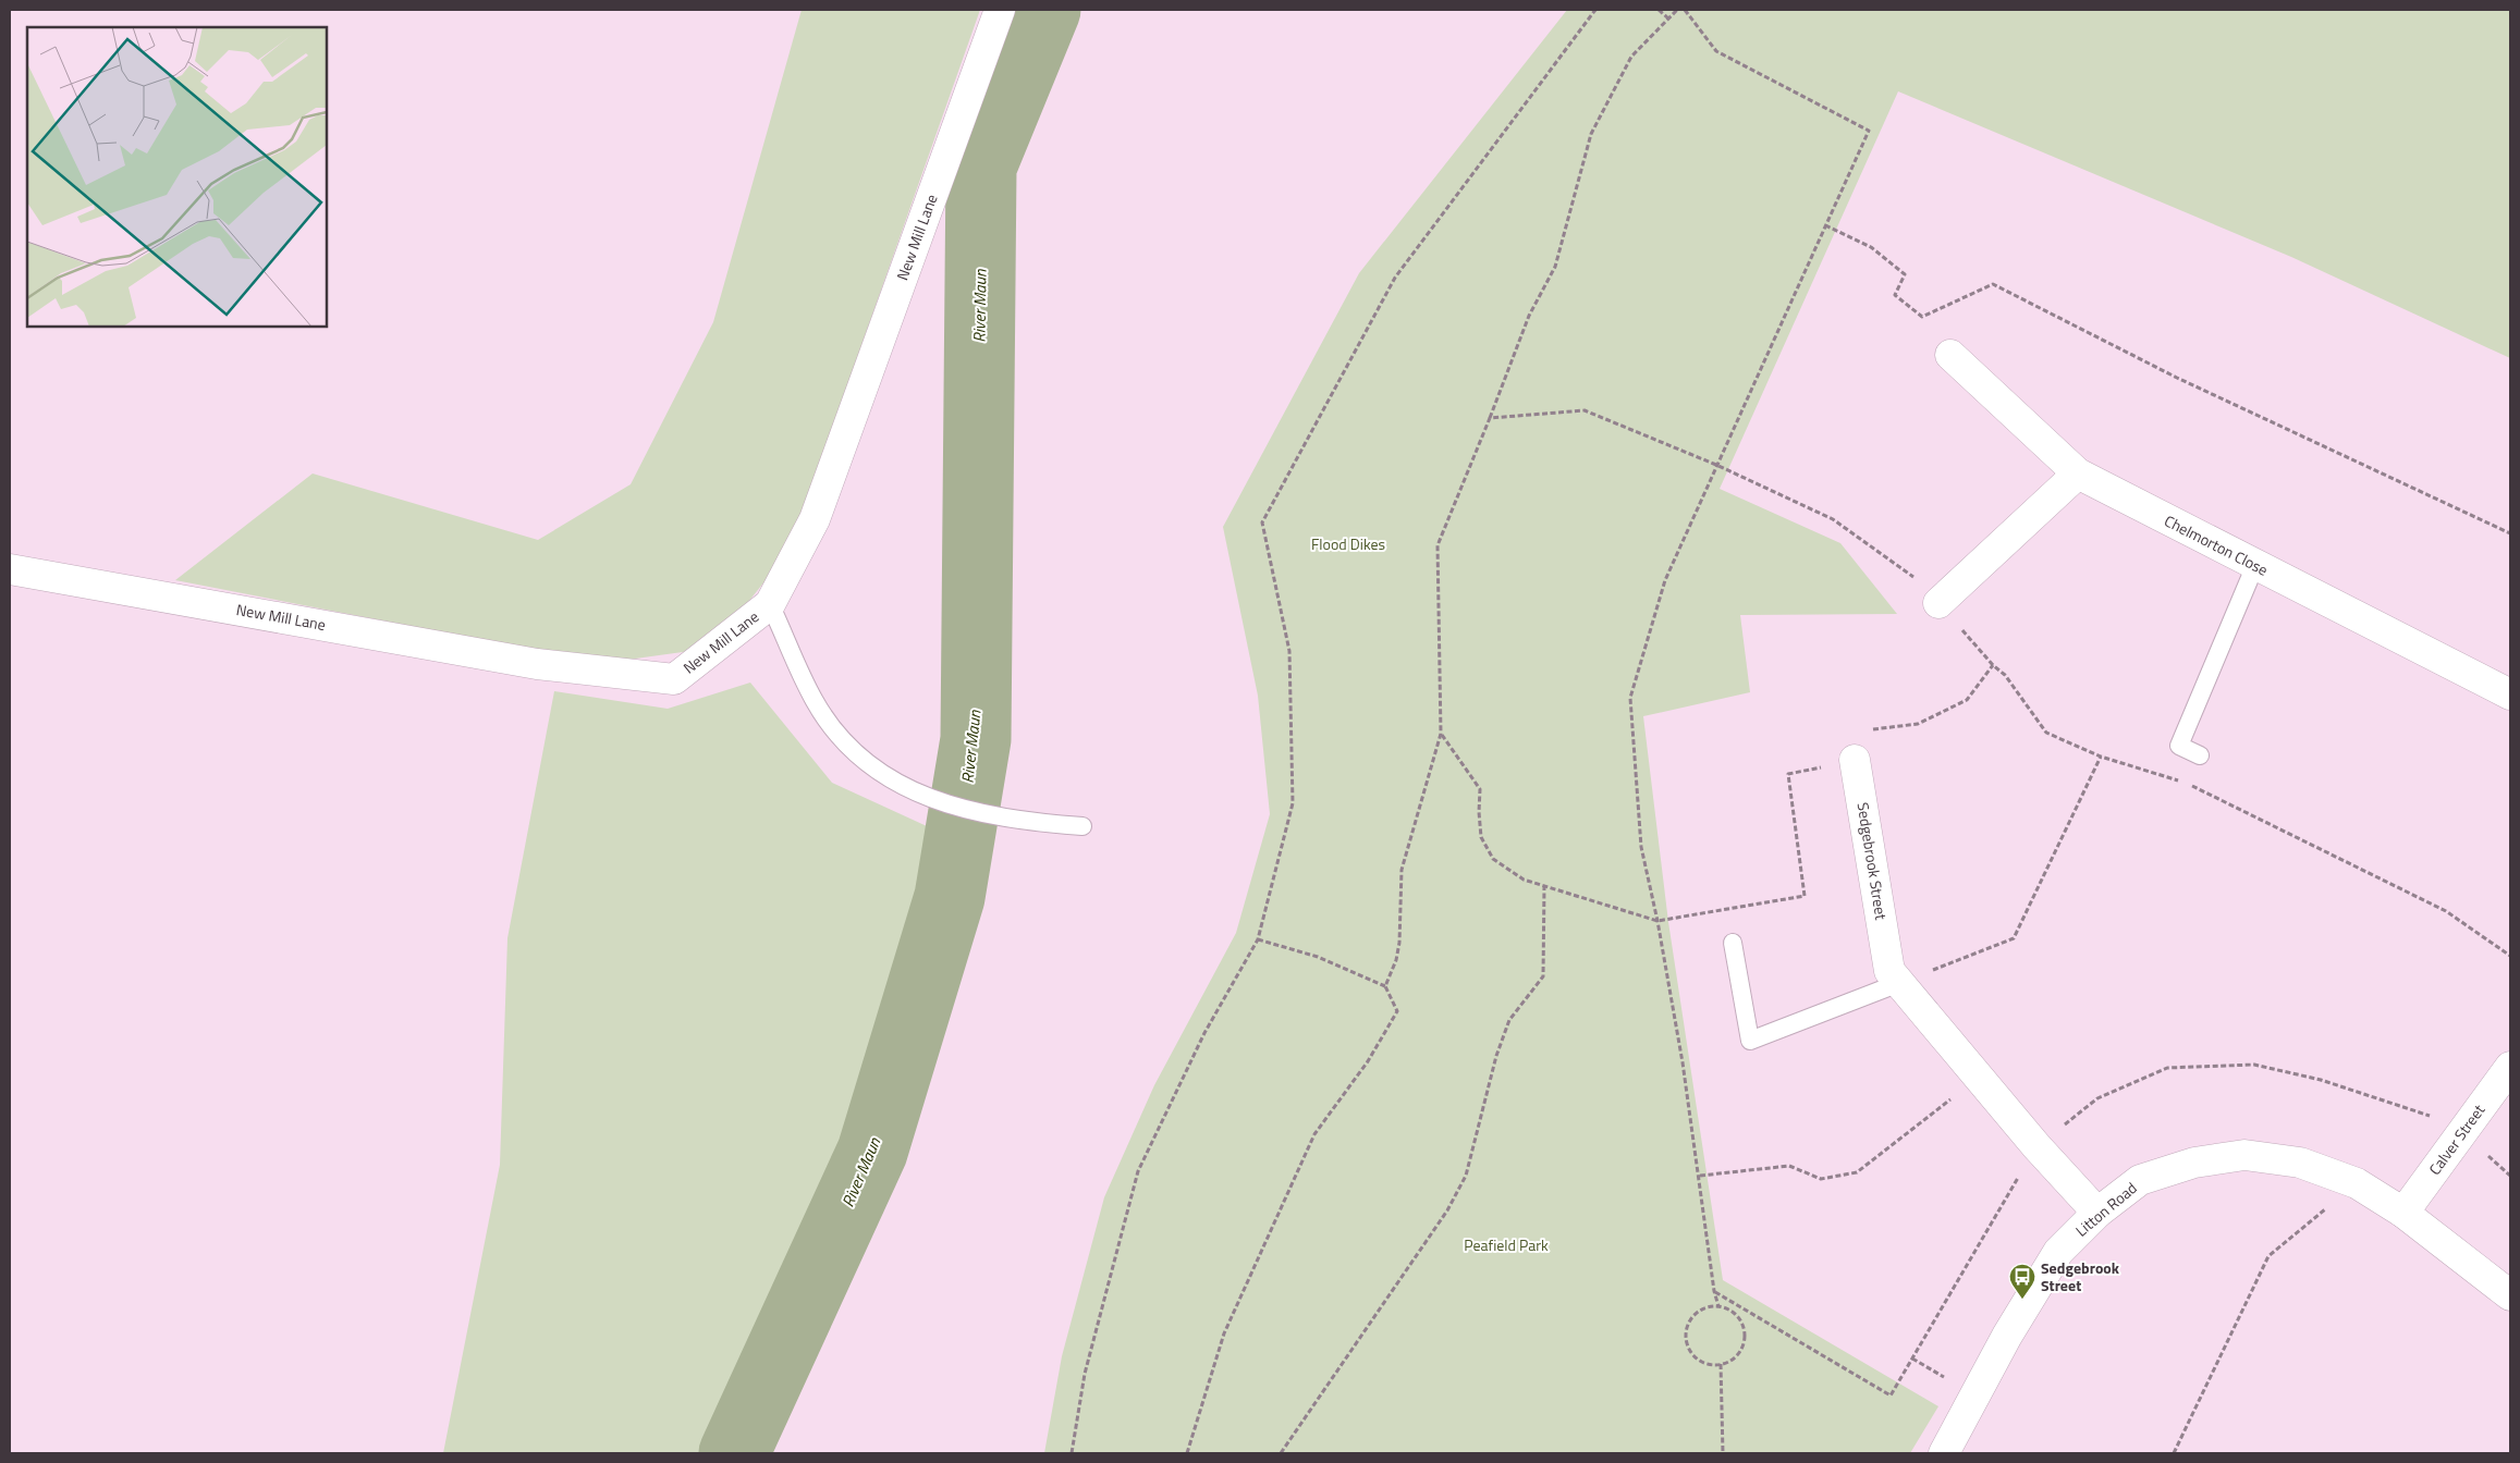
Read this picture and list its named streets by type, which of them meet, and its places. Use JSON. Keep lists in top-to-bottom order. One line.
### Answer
{"streets":{"street":["New Mill Lane","Chelmorton Close","Sedgebrook Street","Calver Street","Litton Road"]},"crossings":[["Sedgebrook Street","Litton Road"],["Calver Street","Litton Road"]],"water":["River Maun"],"parks":["Flood Dikes","Peafield Park"],"places":{"bus stop":["Sedgebrook Street"]}}
